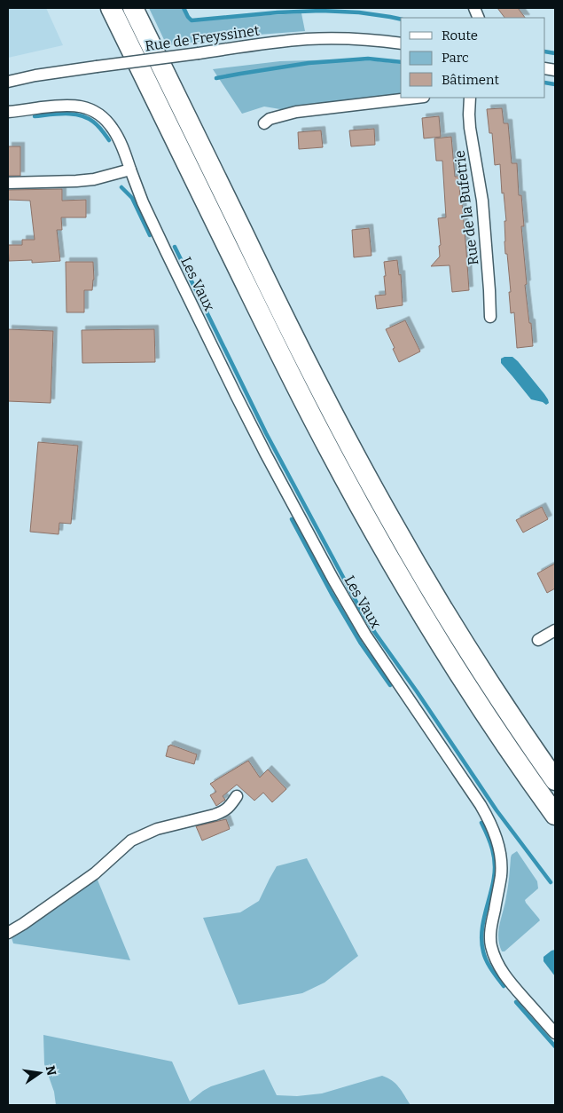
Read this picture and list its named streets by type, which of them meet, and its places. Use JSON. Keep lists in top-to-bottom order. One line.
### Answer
{"streets":{"street":["Rue de Freyssinet","Rue de la Bufetrie","Les Vaux"]},"legend":["Route","Parc","Bâtiment"],"north":"right"}
